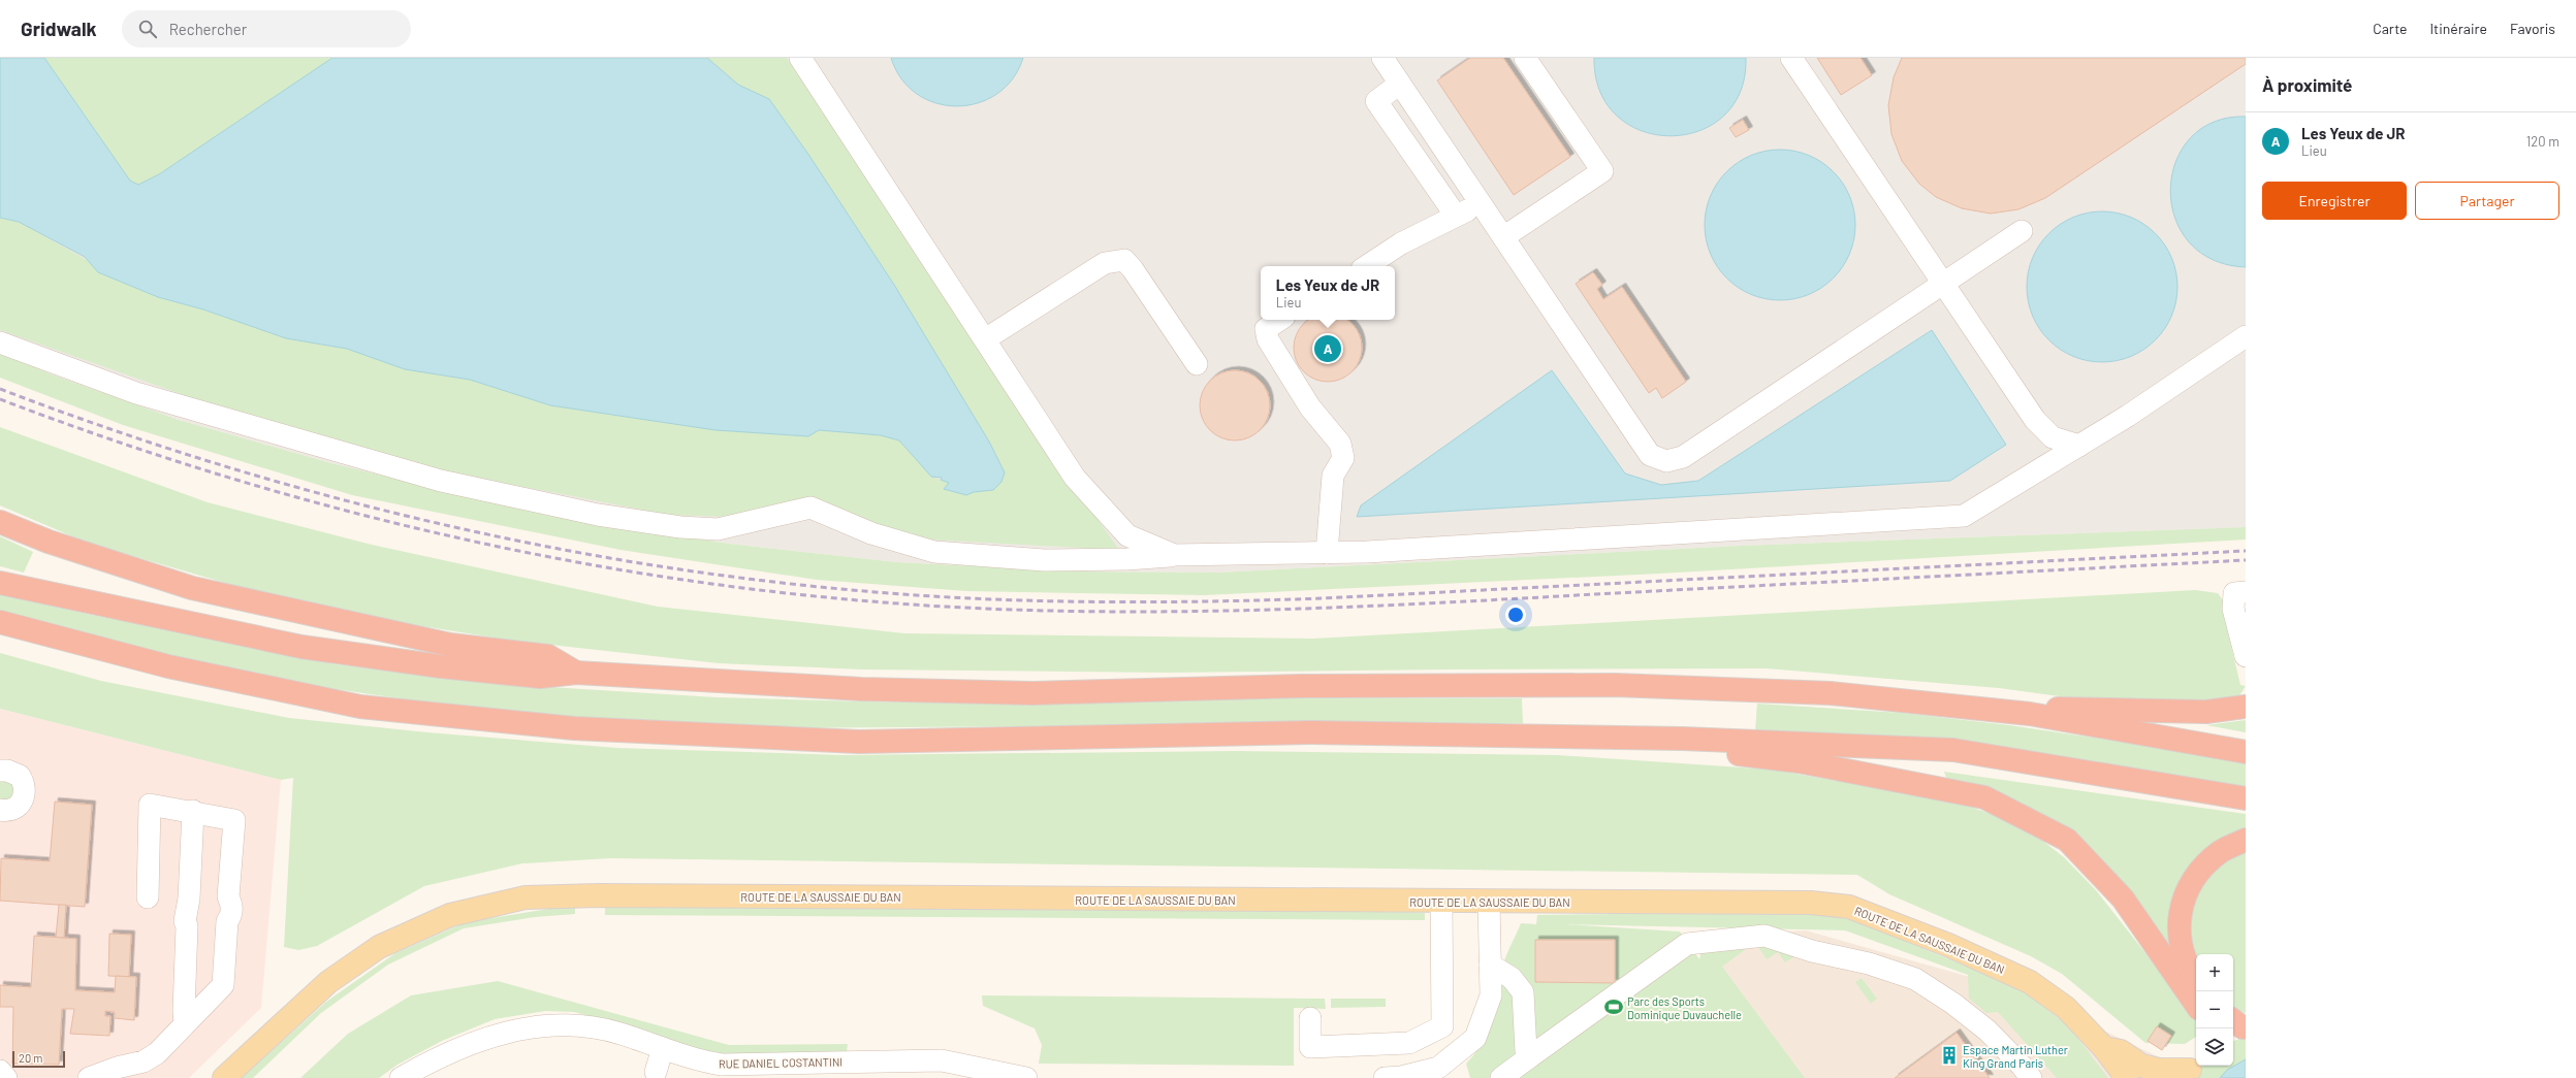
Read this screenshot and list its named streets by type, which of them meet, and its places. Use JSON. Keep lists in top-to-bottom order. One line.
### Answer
{"streets":{"main road":["ROUTE DE LA SAUSSAIE DU BAN"],"street":["RUE DANIEL COSTANTINI"]},"places":{"sports":["Parc des Sports Dominique Duvauchelle"],"building":["Espace Martin Luther King Grand Paris"]},"scale_bar":"20 m","page":{"header":"Gridwalk","search":"Rechercher","nav":["Carte","Itinéraire","Favoris"],"heading":"À proximité","list":[{"mark":"A","name":"Les Yeux de JR","note":"Lieu","value":"120 m"}],"buttons":["Enregistrer","Partager"],"popup":["Les Yeux de JR","Lieu"],"pins":"A","map_buttons":["+","−"],"scale":"20 m"}}
